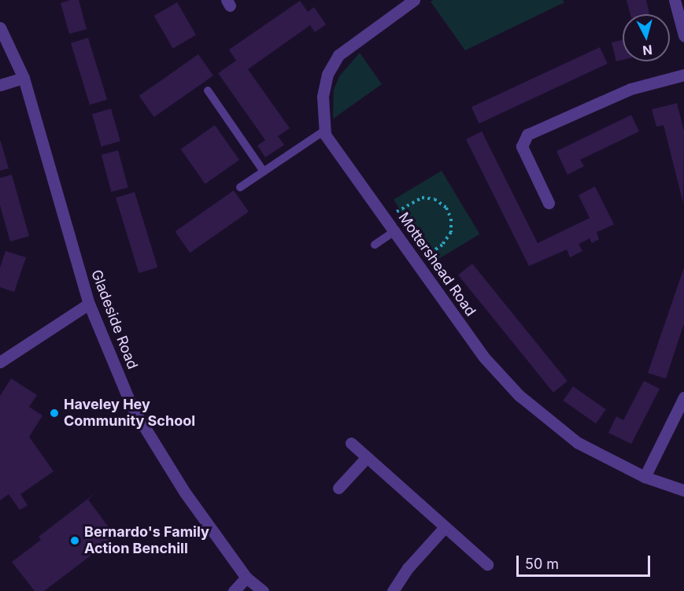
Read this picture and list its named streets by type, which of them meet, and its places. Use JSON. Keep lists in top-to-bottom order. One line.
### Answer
{"streets":{"street":["Mottershead Road","Gladeside Road"]},"places":["Haveley Hey Community School","Bernardo's Family Action Benchill"],"scale_bar":"50 m","north":"bottom"}
